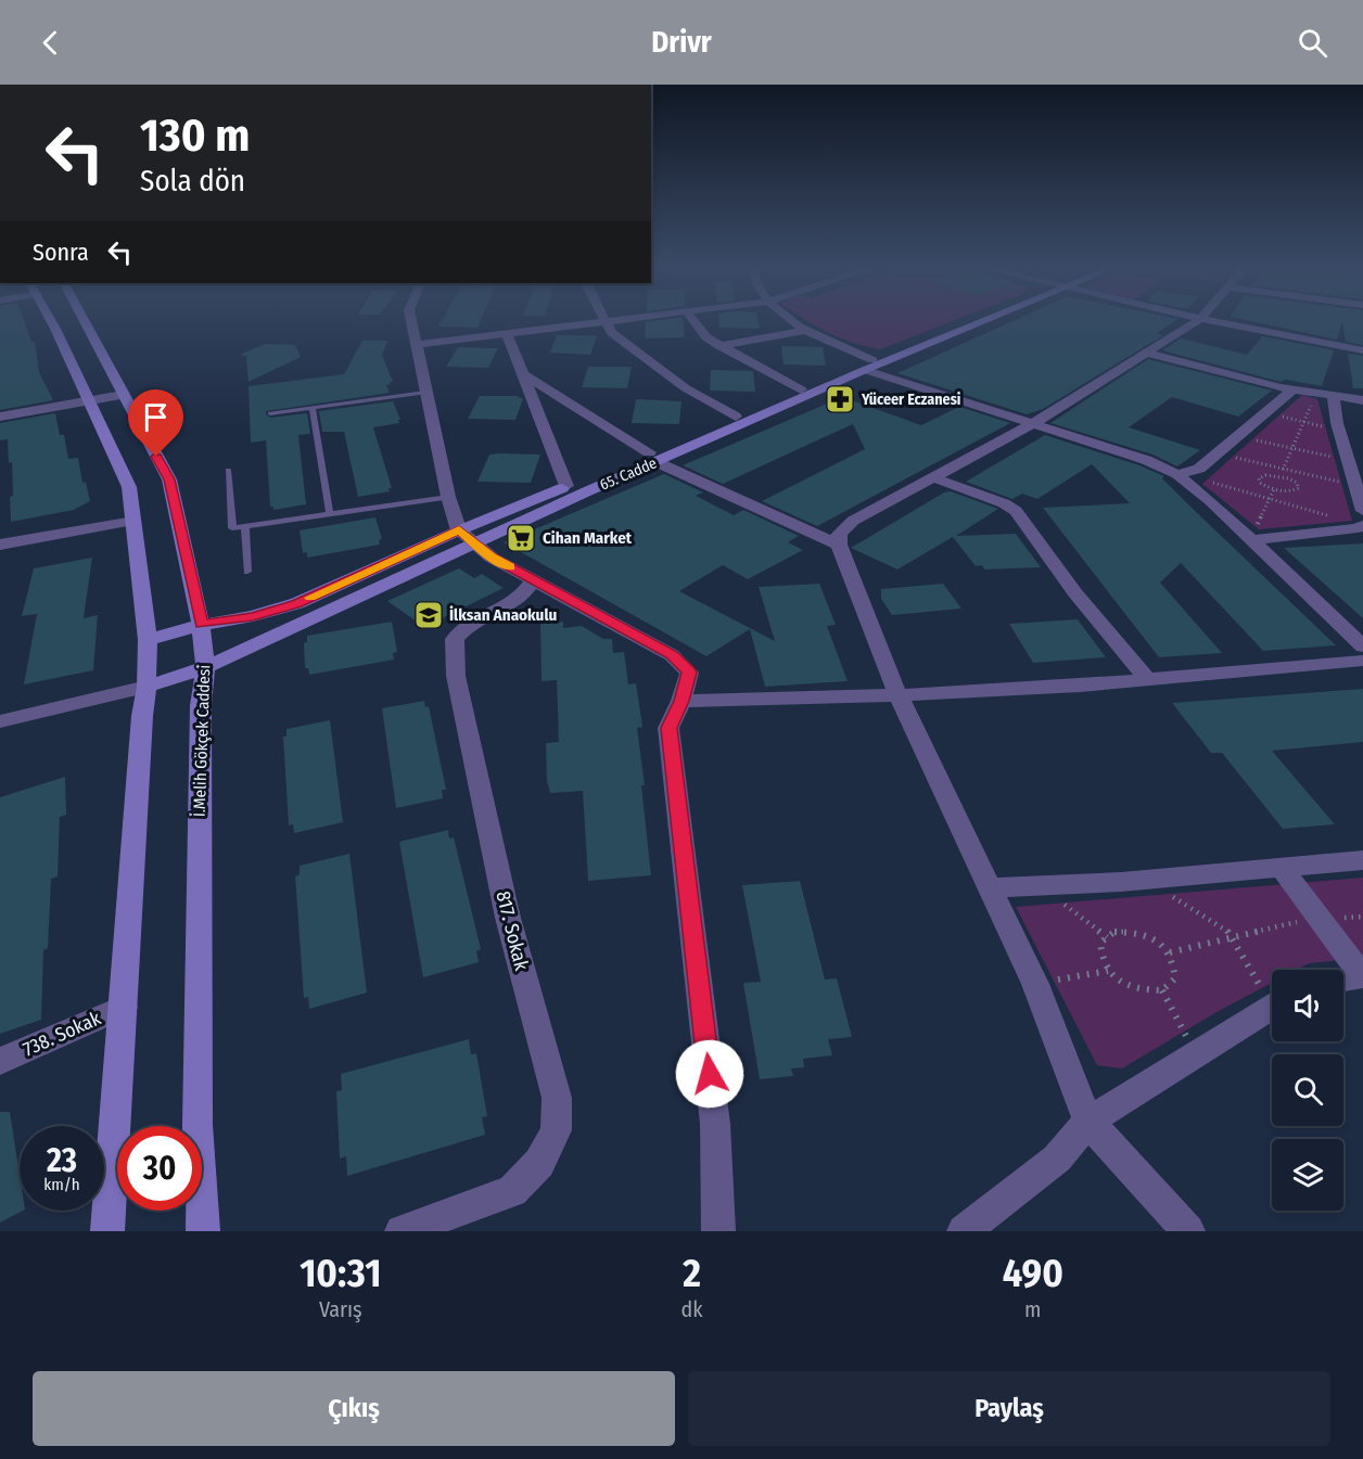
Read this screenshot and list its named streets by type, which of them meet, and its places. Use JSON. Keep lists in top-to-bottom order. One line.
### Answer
{"streets":{"main road":["65. Cadde","İ.Melih Gökçek Caddesi"],"street":["817. Sokak","738. Sokak"]},"crossings":[["65. Cadde","İ.Melih Gökçek Caddesi"]],"places":{"pharmacy":["Yüceer Eczanesi"],"supermarket":["Cihan Market"],"school or university":["İlksan Anaokulu"]},"page":{"header":"Drivr","turn":["130 m","Sola dön"],"then":"Sonra","speed":"23 km/h","limit":"30","eta":["10:31","Varış","2","dk","490","m"],"buttons":["Çıkış","Paylaş"]}}
